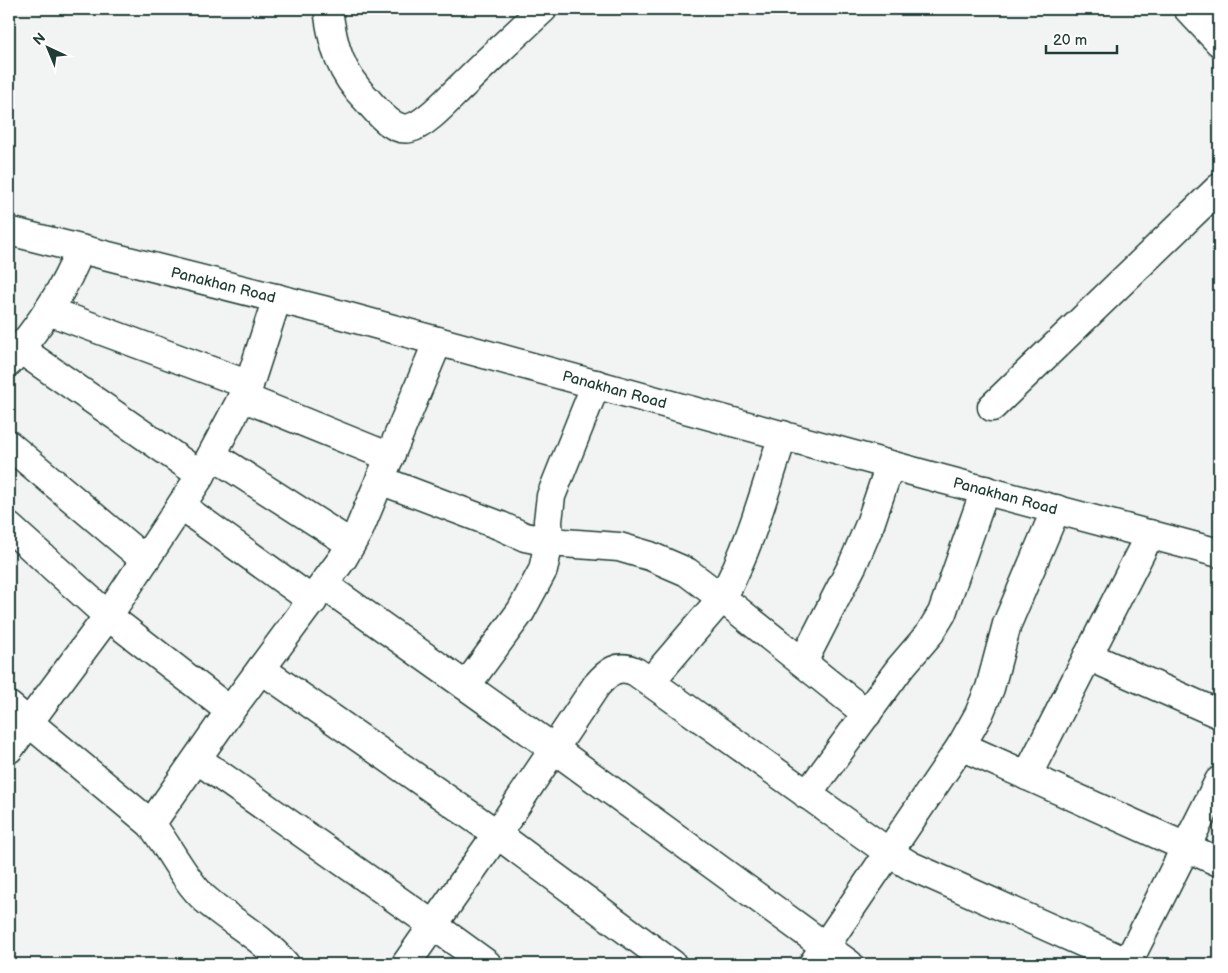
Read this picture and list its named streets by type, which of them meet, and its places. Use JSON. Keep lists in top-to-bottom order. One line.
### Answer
{"streets":{"street":["Panakhan Road"]},"scale_bar":"20 m","north":"top left"}
